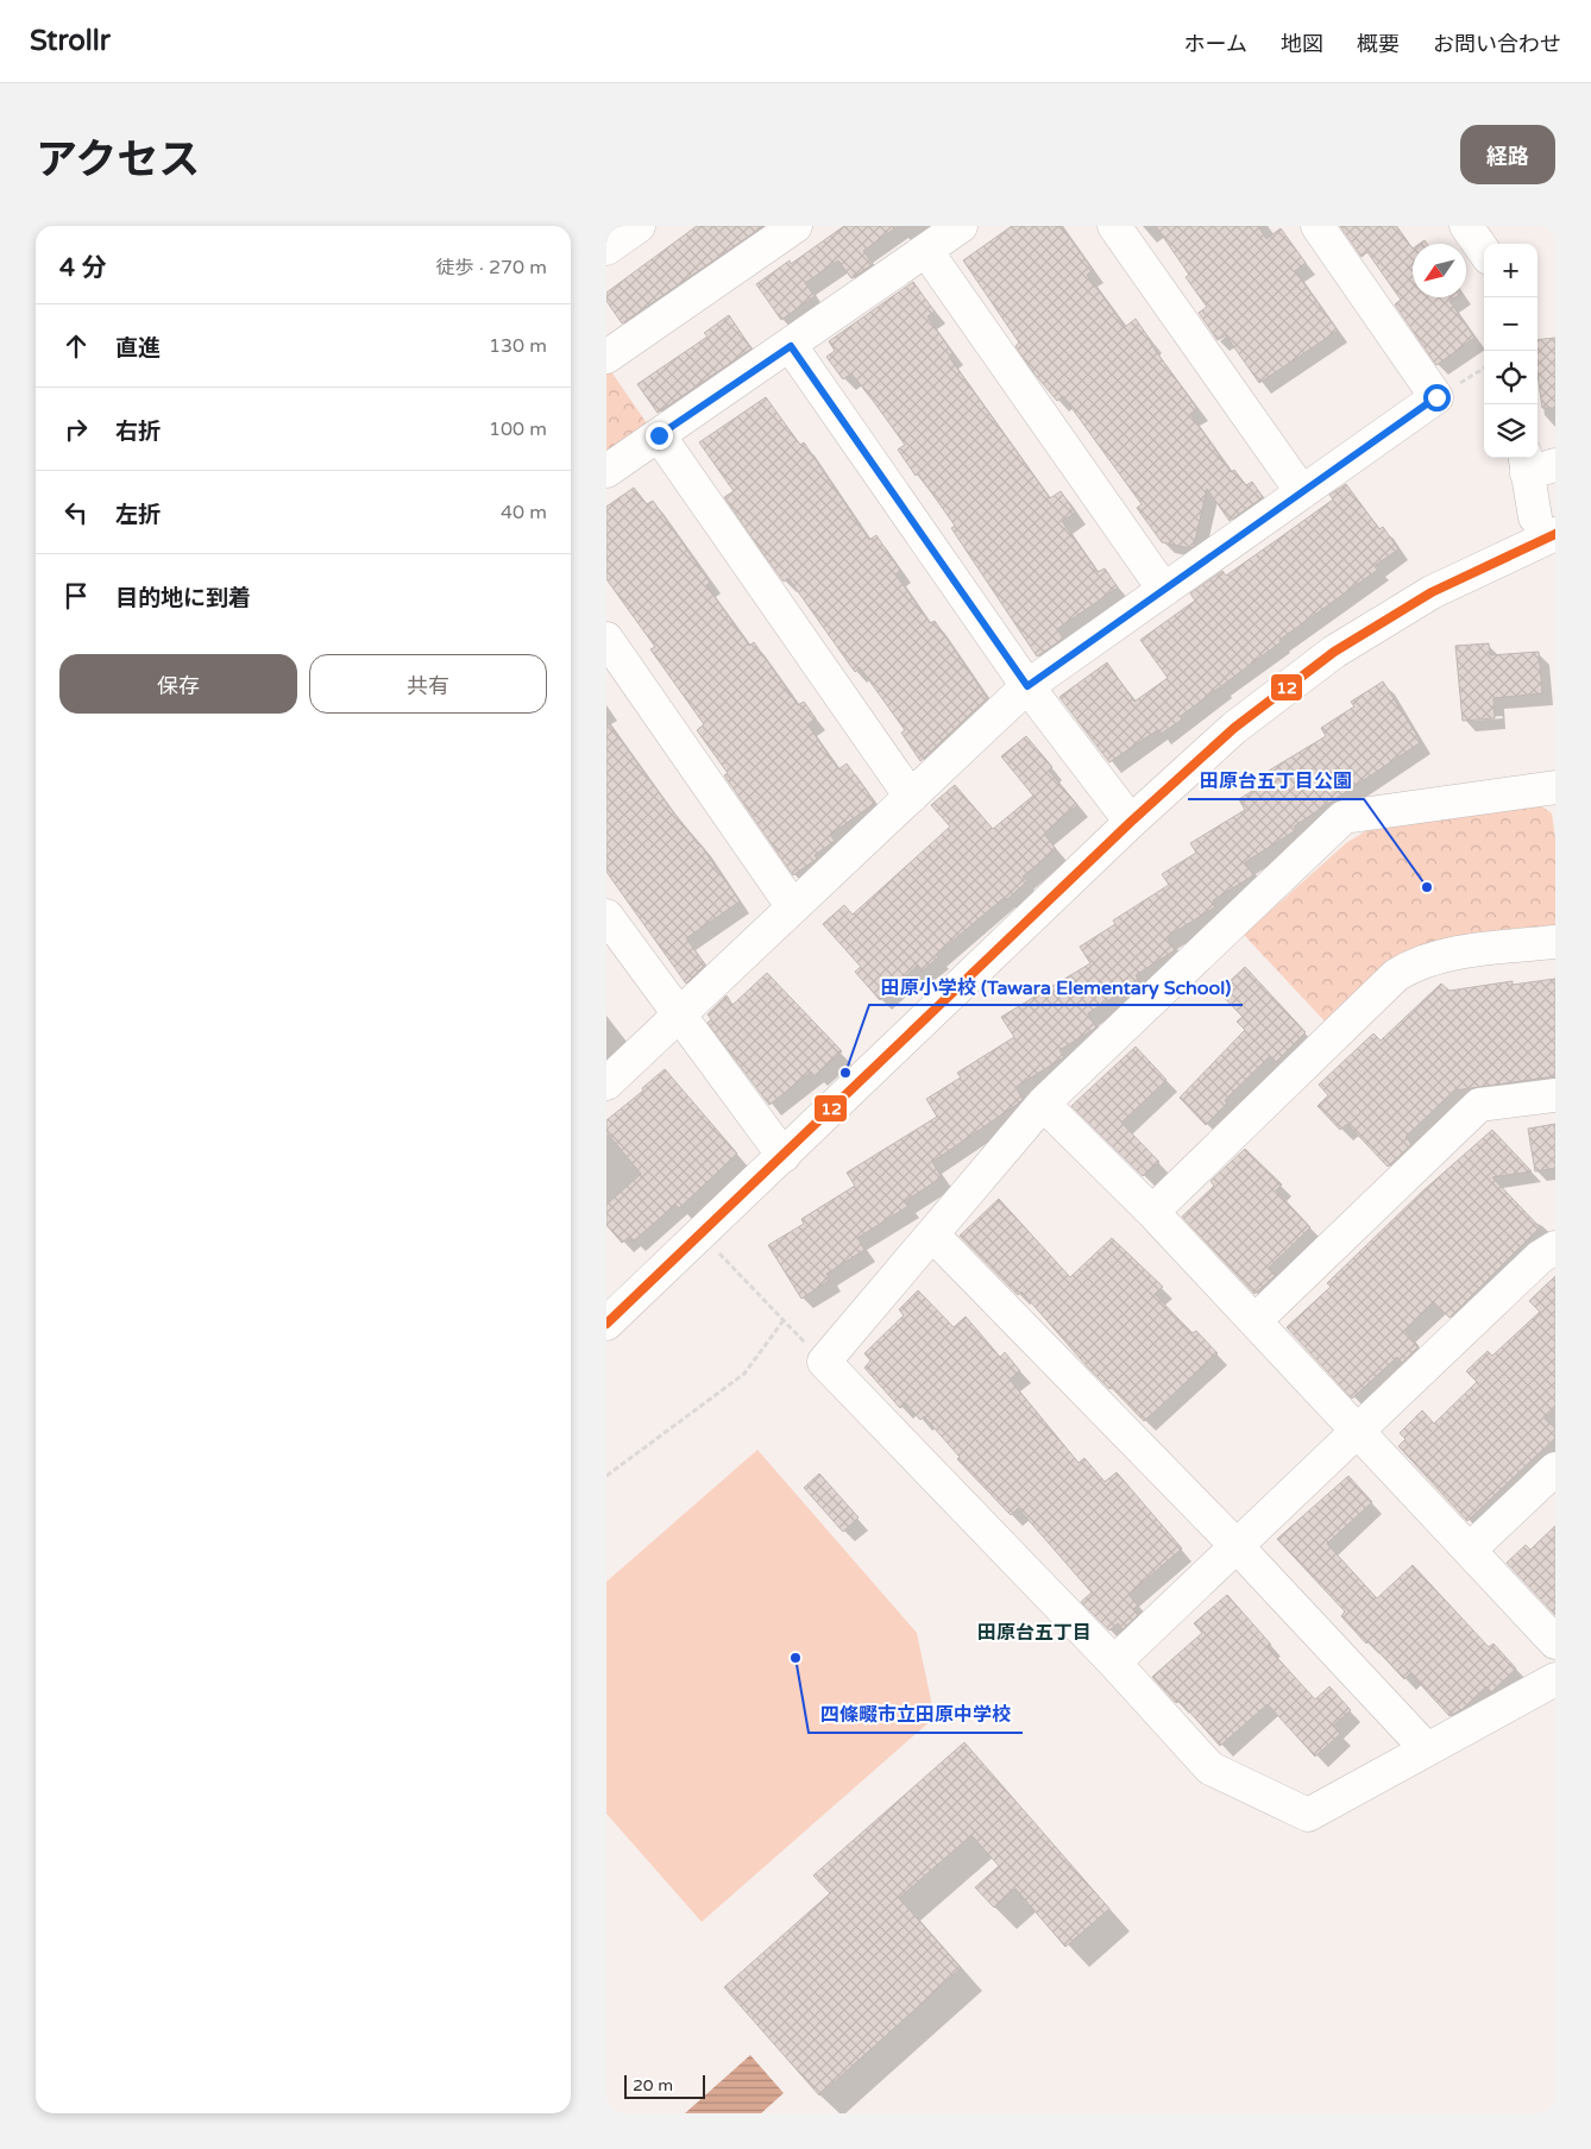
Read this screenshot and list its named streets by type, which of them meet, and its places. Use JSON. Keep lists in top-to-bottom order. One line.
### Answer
{"districts":["田原台五丁目"],"places":["田原台五丁目公園","田原小学校 (Tawara Elementary School)","四條畷市立田原中学校"],"lines":["transit line 12"],"scale_bar":"20 m","north":"bottom left","page":{"header":"Strollr","nav":["ホーム","地図","概要","お問い合わせ"],"title":"アクセス","buttons":["経路",["保存","共有"]],"heading":["4 分","徒歩 · 270 m"],"map_buttons":["+","−"],"list":[["直進","130 m"],["右折","100 m"],["左折","40 m"],"目的地に到着"],"scale":"20 m"}}
